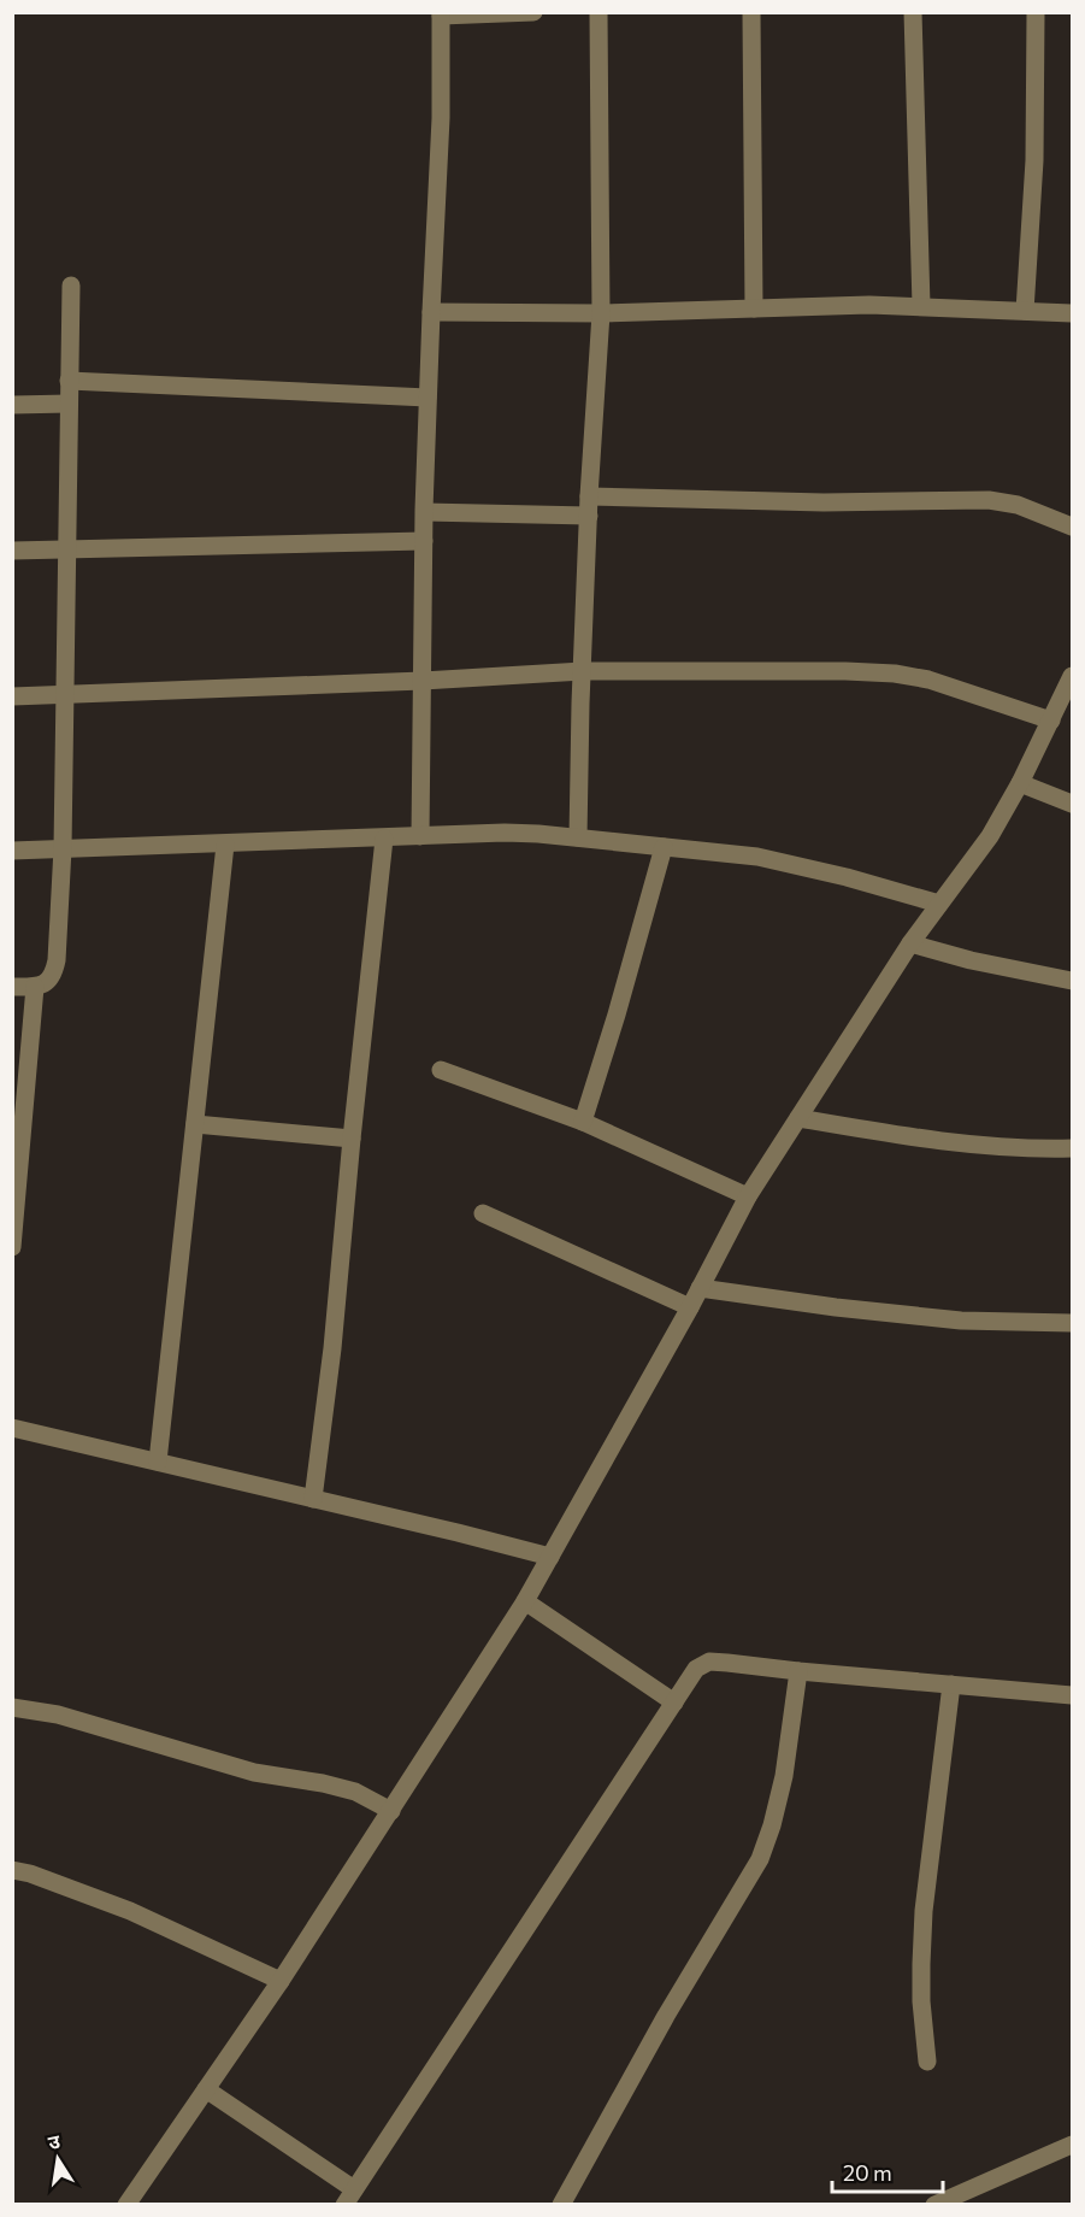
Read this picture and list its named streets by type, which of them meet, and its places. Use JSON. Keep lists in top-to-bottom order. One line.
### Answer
{"scale_bar":"20 m","north":"top"}
